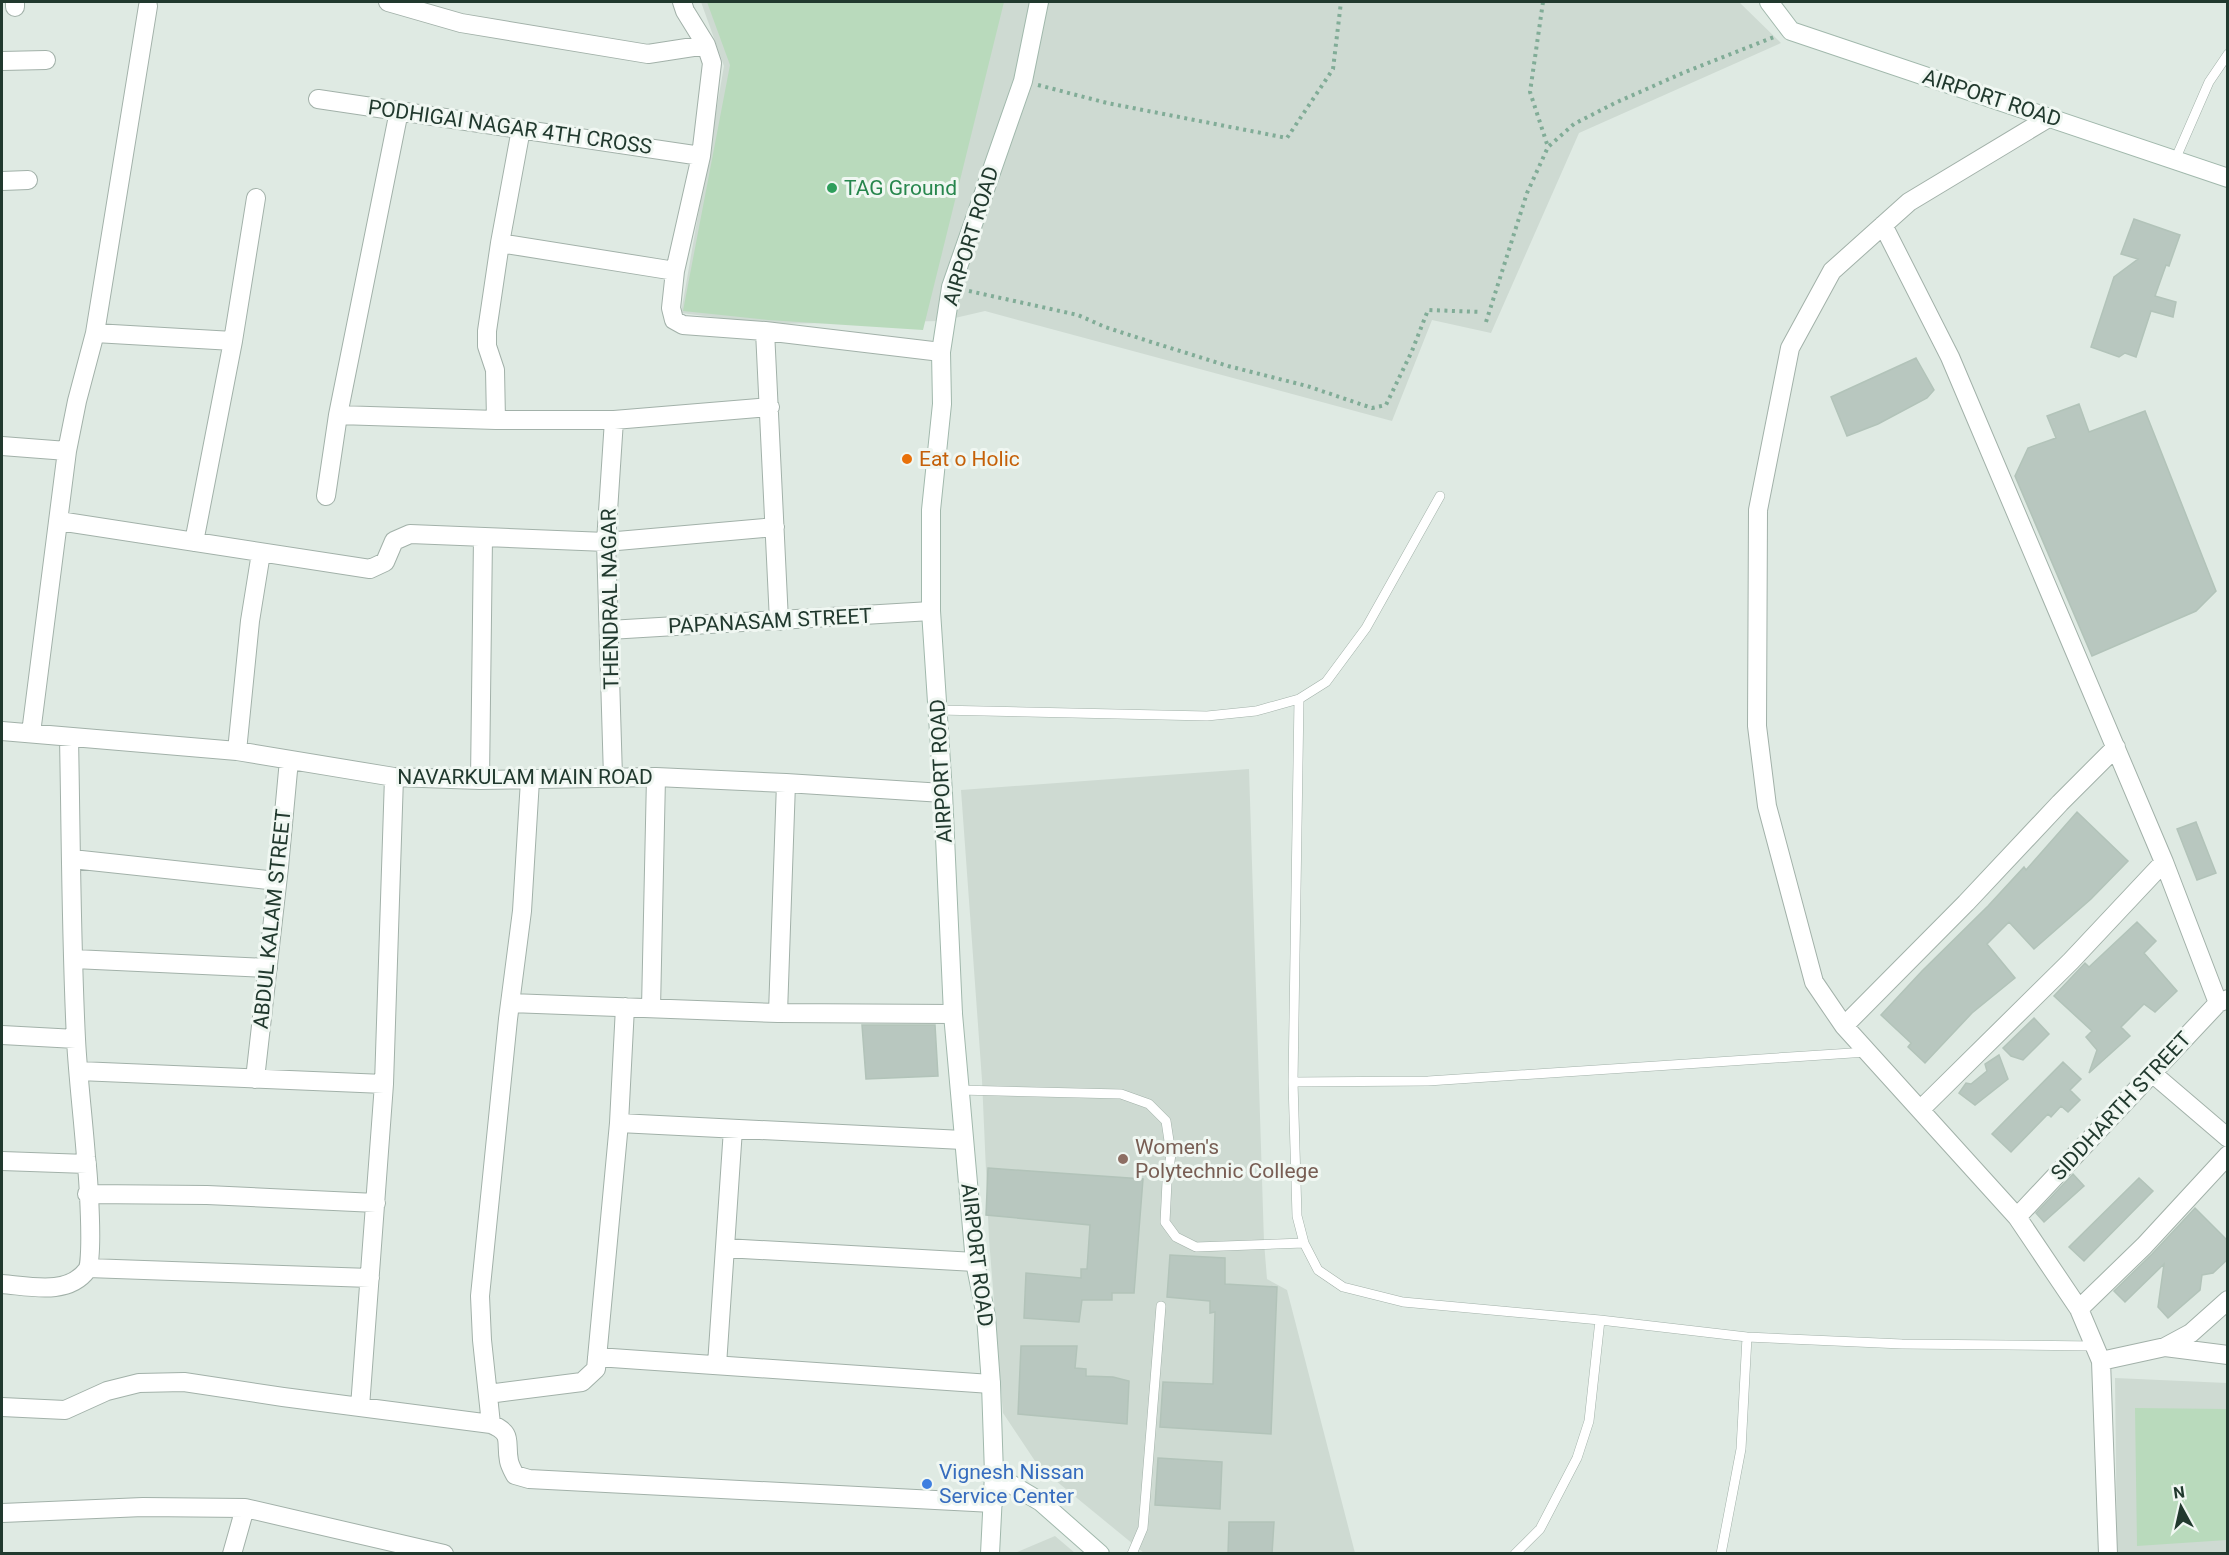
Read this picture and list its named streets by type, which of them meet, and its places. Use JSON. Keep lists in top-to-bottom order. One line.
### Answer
{"streets":{"street":["AIRPORT ROAD","PODHIGAI NAGAR 4TH CROSS","THENDRAL NAGAR","PAPANASAM STREET","NAVARKULAM MAIN ROAD","ABDUL KALAM STREET","SIDDHARTH STREET"]},"crossings":[["AIRPORT ROAD","PAPANASAM STREET"],["AIRPORT ROAD","NAVARKULAM MAIN ROAD"],["THENDRAL NAGAR","PAPANASAM STREET"],["THENDRAL NAGAR","NAVARKULAM MAIN ROAD"],["NAVARKULAM MAIN ROAD","ABDUL KALAM STREET"]],"places":["TAG Ground","Eat o Holic","Women's Polytechnic College","Vignesh Nissan Service Center"],"north":"top"}
